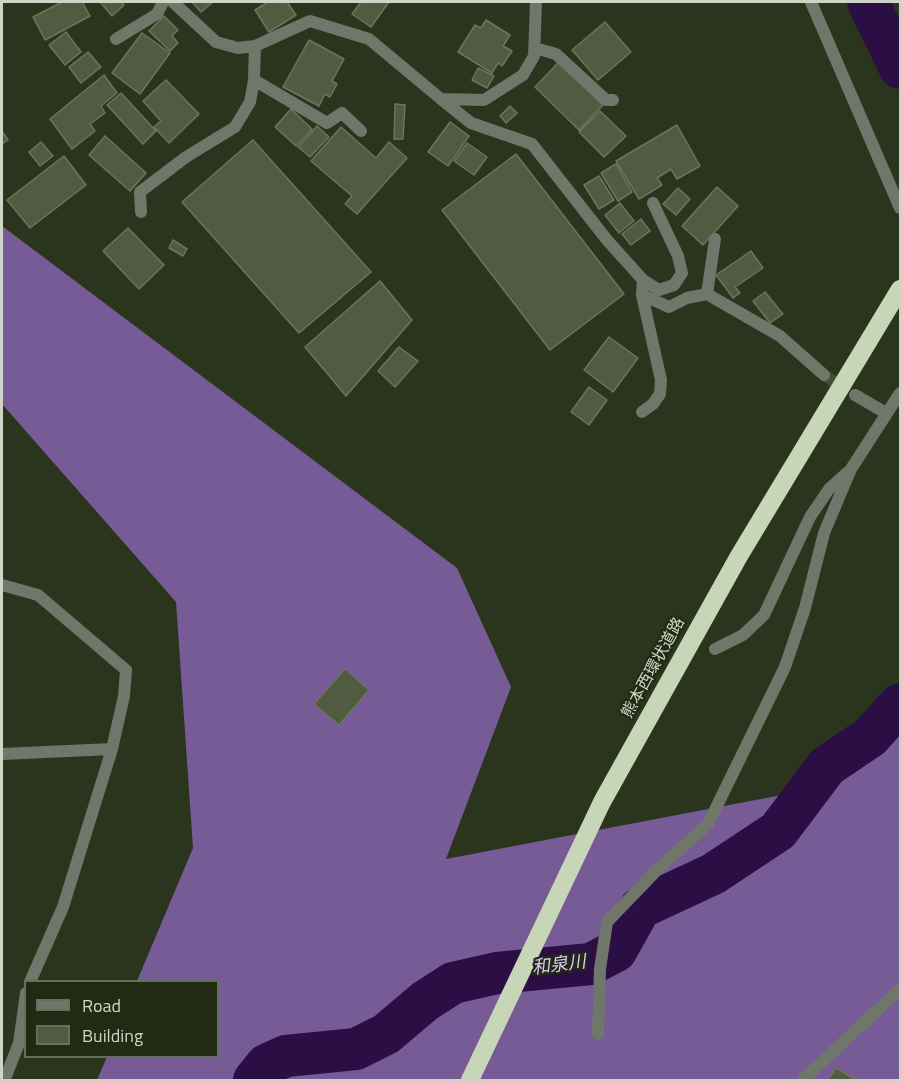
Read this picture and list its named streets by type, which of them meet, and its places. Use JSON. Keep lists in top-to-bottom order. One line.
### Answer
{"streets":{"highway":["熊本西環状道路"]},"water":["和泉川"],"legend":["Road","Building"]}
